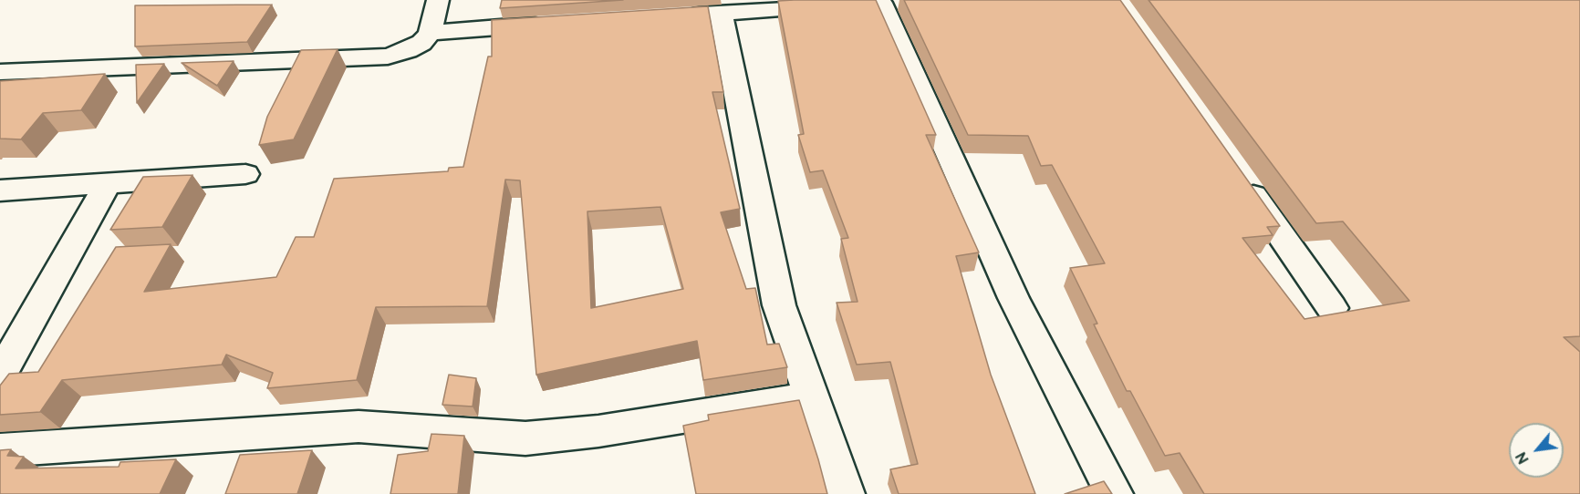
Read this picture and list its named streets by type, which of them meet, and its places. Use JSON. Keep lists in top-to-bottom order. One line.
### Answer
{"north":"bottom left"}
